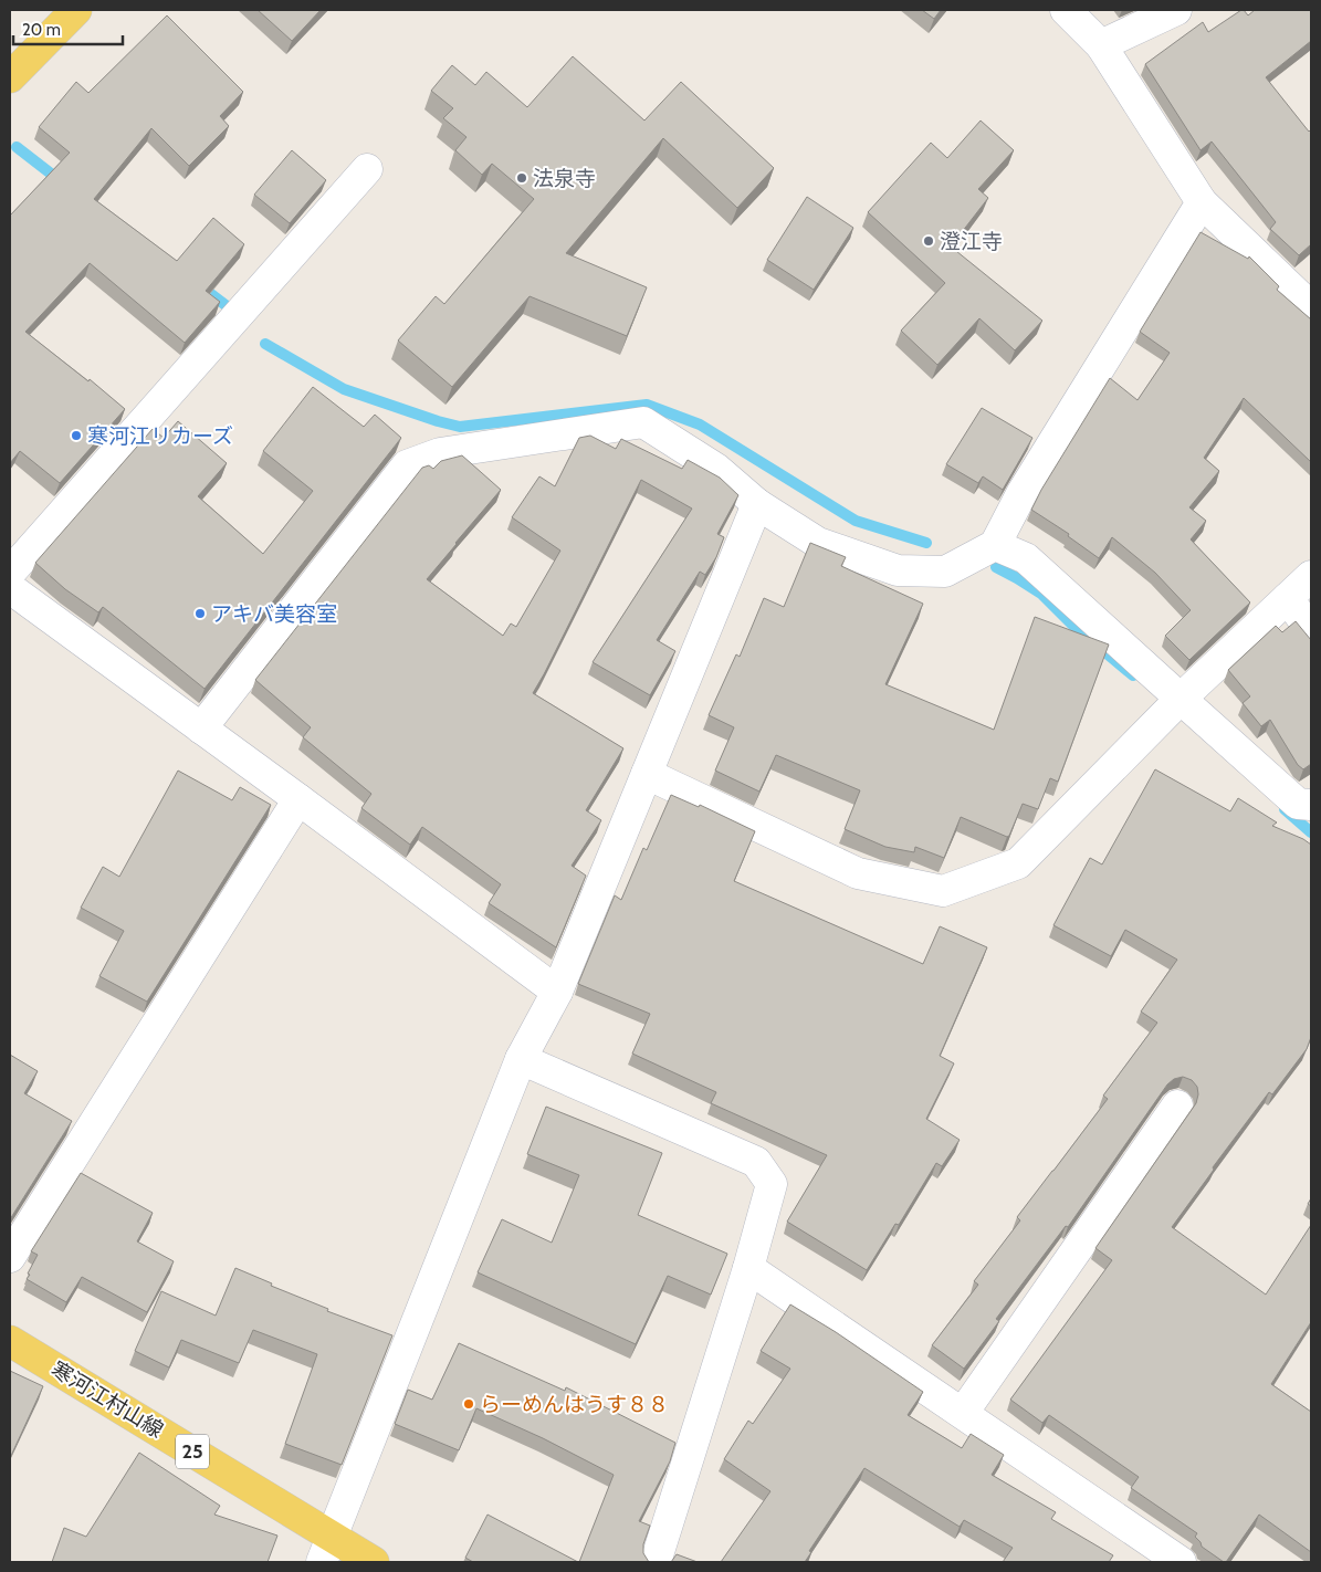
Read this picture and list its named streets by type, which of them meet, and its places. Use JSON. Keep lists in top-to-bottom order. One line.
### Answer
{"streets":{"main road":["寒河江村山線","25"]},"places":["法泉寺","澄江寺","寒河江リカーズ","アキバ美容室","らーめんはうす８８"],"scale_bar":"20 m"}
